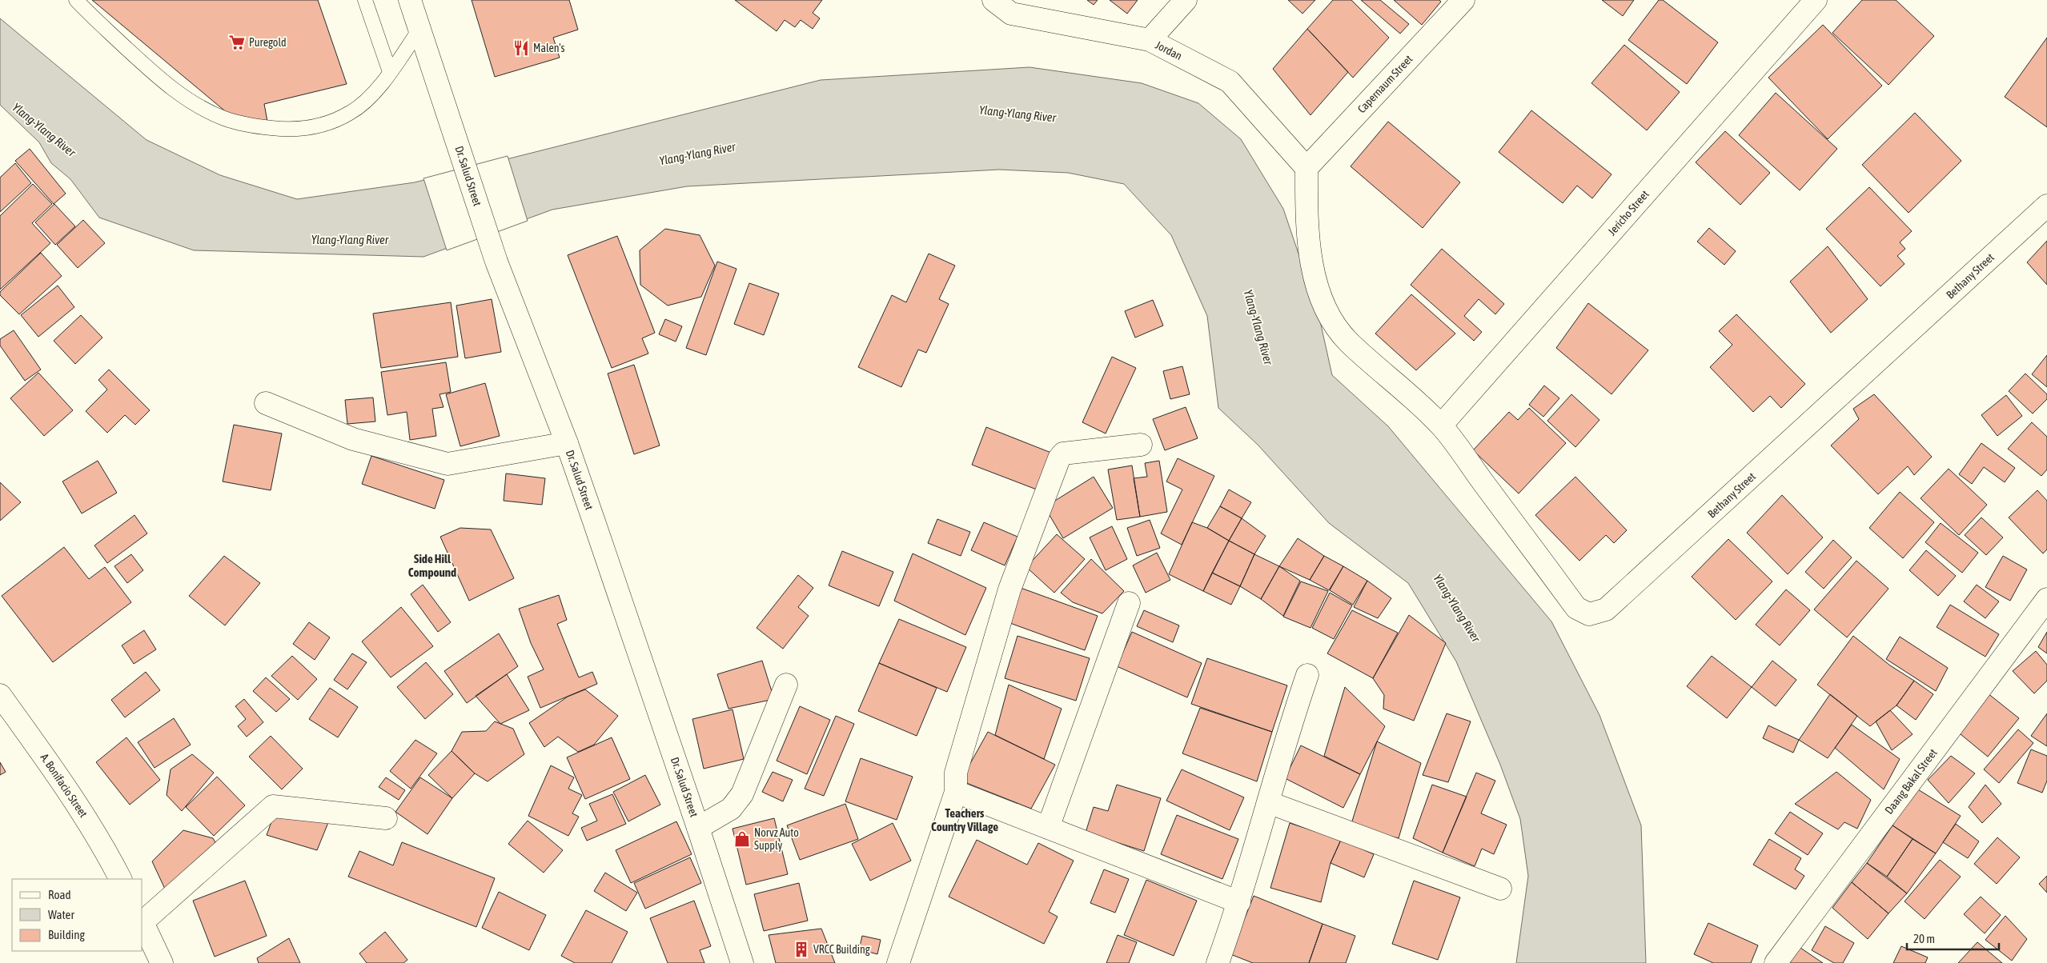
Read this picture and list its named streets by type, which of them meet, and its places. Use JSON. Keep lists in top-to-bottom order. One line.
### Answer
{"streets":{"street":["Jordan","Capernaum Street","Dr. Salud Street","Jericho Street","Bethany Street","Daang Bakal Street","A. Bonifacio Street"]},"crossings":[["Jordan","Capernaum Street"],["Jordan","Bethany Street"],["Capernaum Street","Bethany Street"],["Jericho Street","Bethany Street"]],"districts":["Side Hill Compound","Teachers Country Village"],"water":["Ylang-Ylang River"],"places":{"supermarket":["Puregold"],"restaurant":["Malen's"],"shop":["Norvz Auto Supply"],"building":["VRCC Building"]},"legend":["Road","Water","Building"],"scale_bar":"20 m"}
